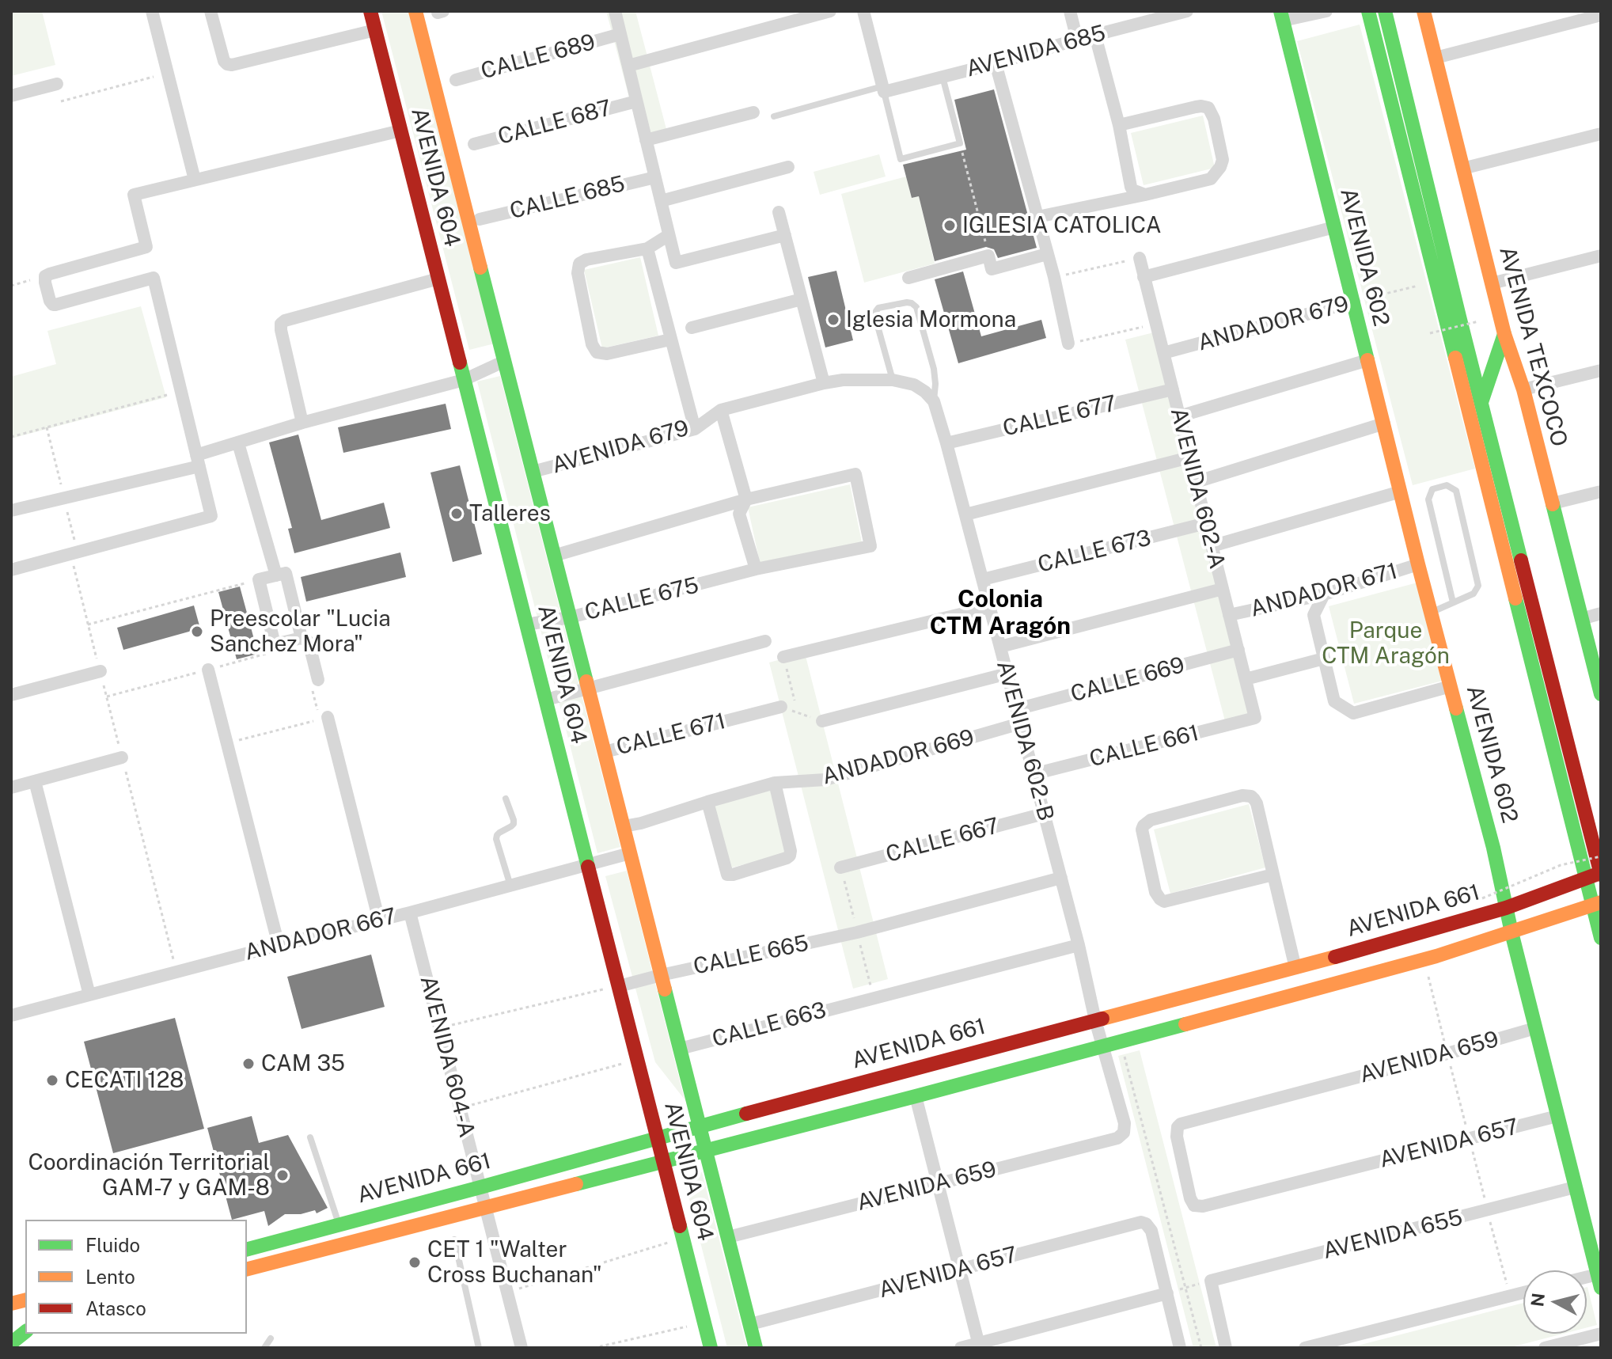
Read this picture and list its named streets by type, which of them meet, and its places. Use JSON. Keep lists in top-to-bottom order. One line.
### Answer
{"streets":{"street":["AVENIDA 685","CALLE 689","CALLE 687","AVENIDA 604","CALLE 685","AVENIDA 602","ANDADOR 679","AVENIDA TEXCOCO","CALLE 677","AVENIDA 679","AVENIDA 602-A","CALLE 673","ANDADOR 671","CALLE 675","CALLE 669","CALLE 671","AVENIDA 602-B","CALLE 661","ANDADOR 669","CALLE 667","AVENIDA 661","ANDADOR 667","CALLE 665","CALLE 663","AVENIDA 604-A","AVENIDA 659","AVENIDA 657","AVENIDA 655"]},"crossings":[["AVENIDA 604","AVENIDA 679"],["AVENIDA 604","CALLE 675"],["AVENIDA 604","CALLE 671"],["AVENIDA 604","ANDADOR 669"],["AVENIDA 604","AVENIDA 661"],["AVENIDA 604","ANDADOR 667"],["AVENIDA 604","CALLE 665"],["AVENIDA 604","CALLE 663"],["AVENIDA 604","AVENIDA 659"],["AVENIDA 604","AVENIDA 657"],["AVENIDA 602","ANDADOR 679"],["AVENIDA 602","ANDADOR 671"],["AVENIDA 602","AVENIDA 661"],["AVENIDA 602","AVENIDA 659"],["AVENIDA 602","AVENIDA 657"],["AVENIDA 602","AVENIDA 655"],["ANDADOR 679","AVENIDA 602-A"],["CALLE 677","AVENIDA 602-A"],["CALLE 677","AVENIDA 602-B"],["AVENIDA 679","AVENIDA 602-B"],["AVENIDA 602-A","CALLE 673"],["AVENIDA 602-A","ANDADOR 671"],["AVENIDA 602-A","CALLE 669"],["AVENIDA 602-A","CALLE 661"],["CALLE 673","AVENIDA 602-B"],["CALLE 669","AVENIDA 602-B"],["AVENIDA 602-B","CALLE 661"],["AVENIDA 602-B","ANDADOR 669"],["AVENIDA 602-B","CALLE 667"],["AVENIDA 602-B","AVENIDA 661"],["AVENIDA 602-B","CALLE 665"],["AVENIDA 602-B","CALLE 663"],["AVENIDA 661","AVENIDA 604-A"],["AVENIDA 661","AVENIDA 659"],["ANDADOR 667","AVENIDA 604-A"],["AVENIDA 659","AVENIDA 657"]],"districts":["Colonia CTM Aragón"],"parks":["Parque CTM Aragón"],"places":["IGLESIA CATOLICA","Iglesia Mormona","Talleres","Preescolar \"Lucia Sanchez Mora\"","CAM 35","CECATI 128","Coordinación Territorial GAM-7 y GAM-8","CET 1 \"Walter Cross Buchanan\""],"legend":["Fluido","Lento","Atasco"],"north":"left"}
